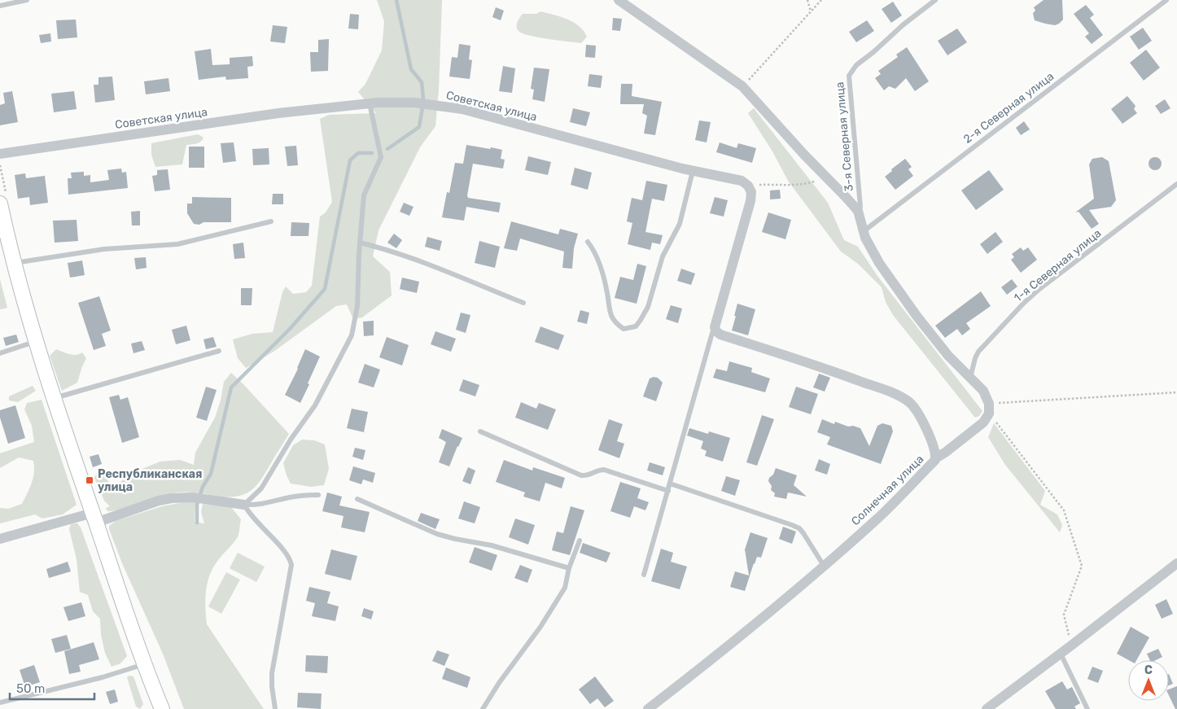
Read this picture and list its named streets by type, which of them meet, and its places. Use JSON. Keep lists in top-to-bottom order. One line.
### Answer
{"streets":{"street":["Советская улица","Солнечная улица"],"lane":["2-я Северная улица","3-я Северная улица","1-я Северная улица"]},"places":{"transit":["Республиканская улица"]},"scale_bar":"50 m","north":"top"}
